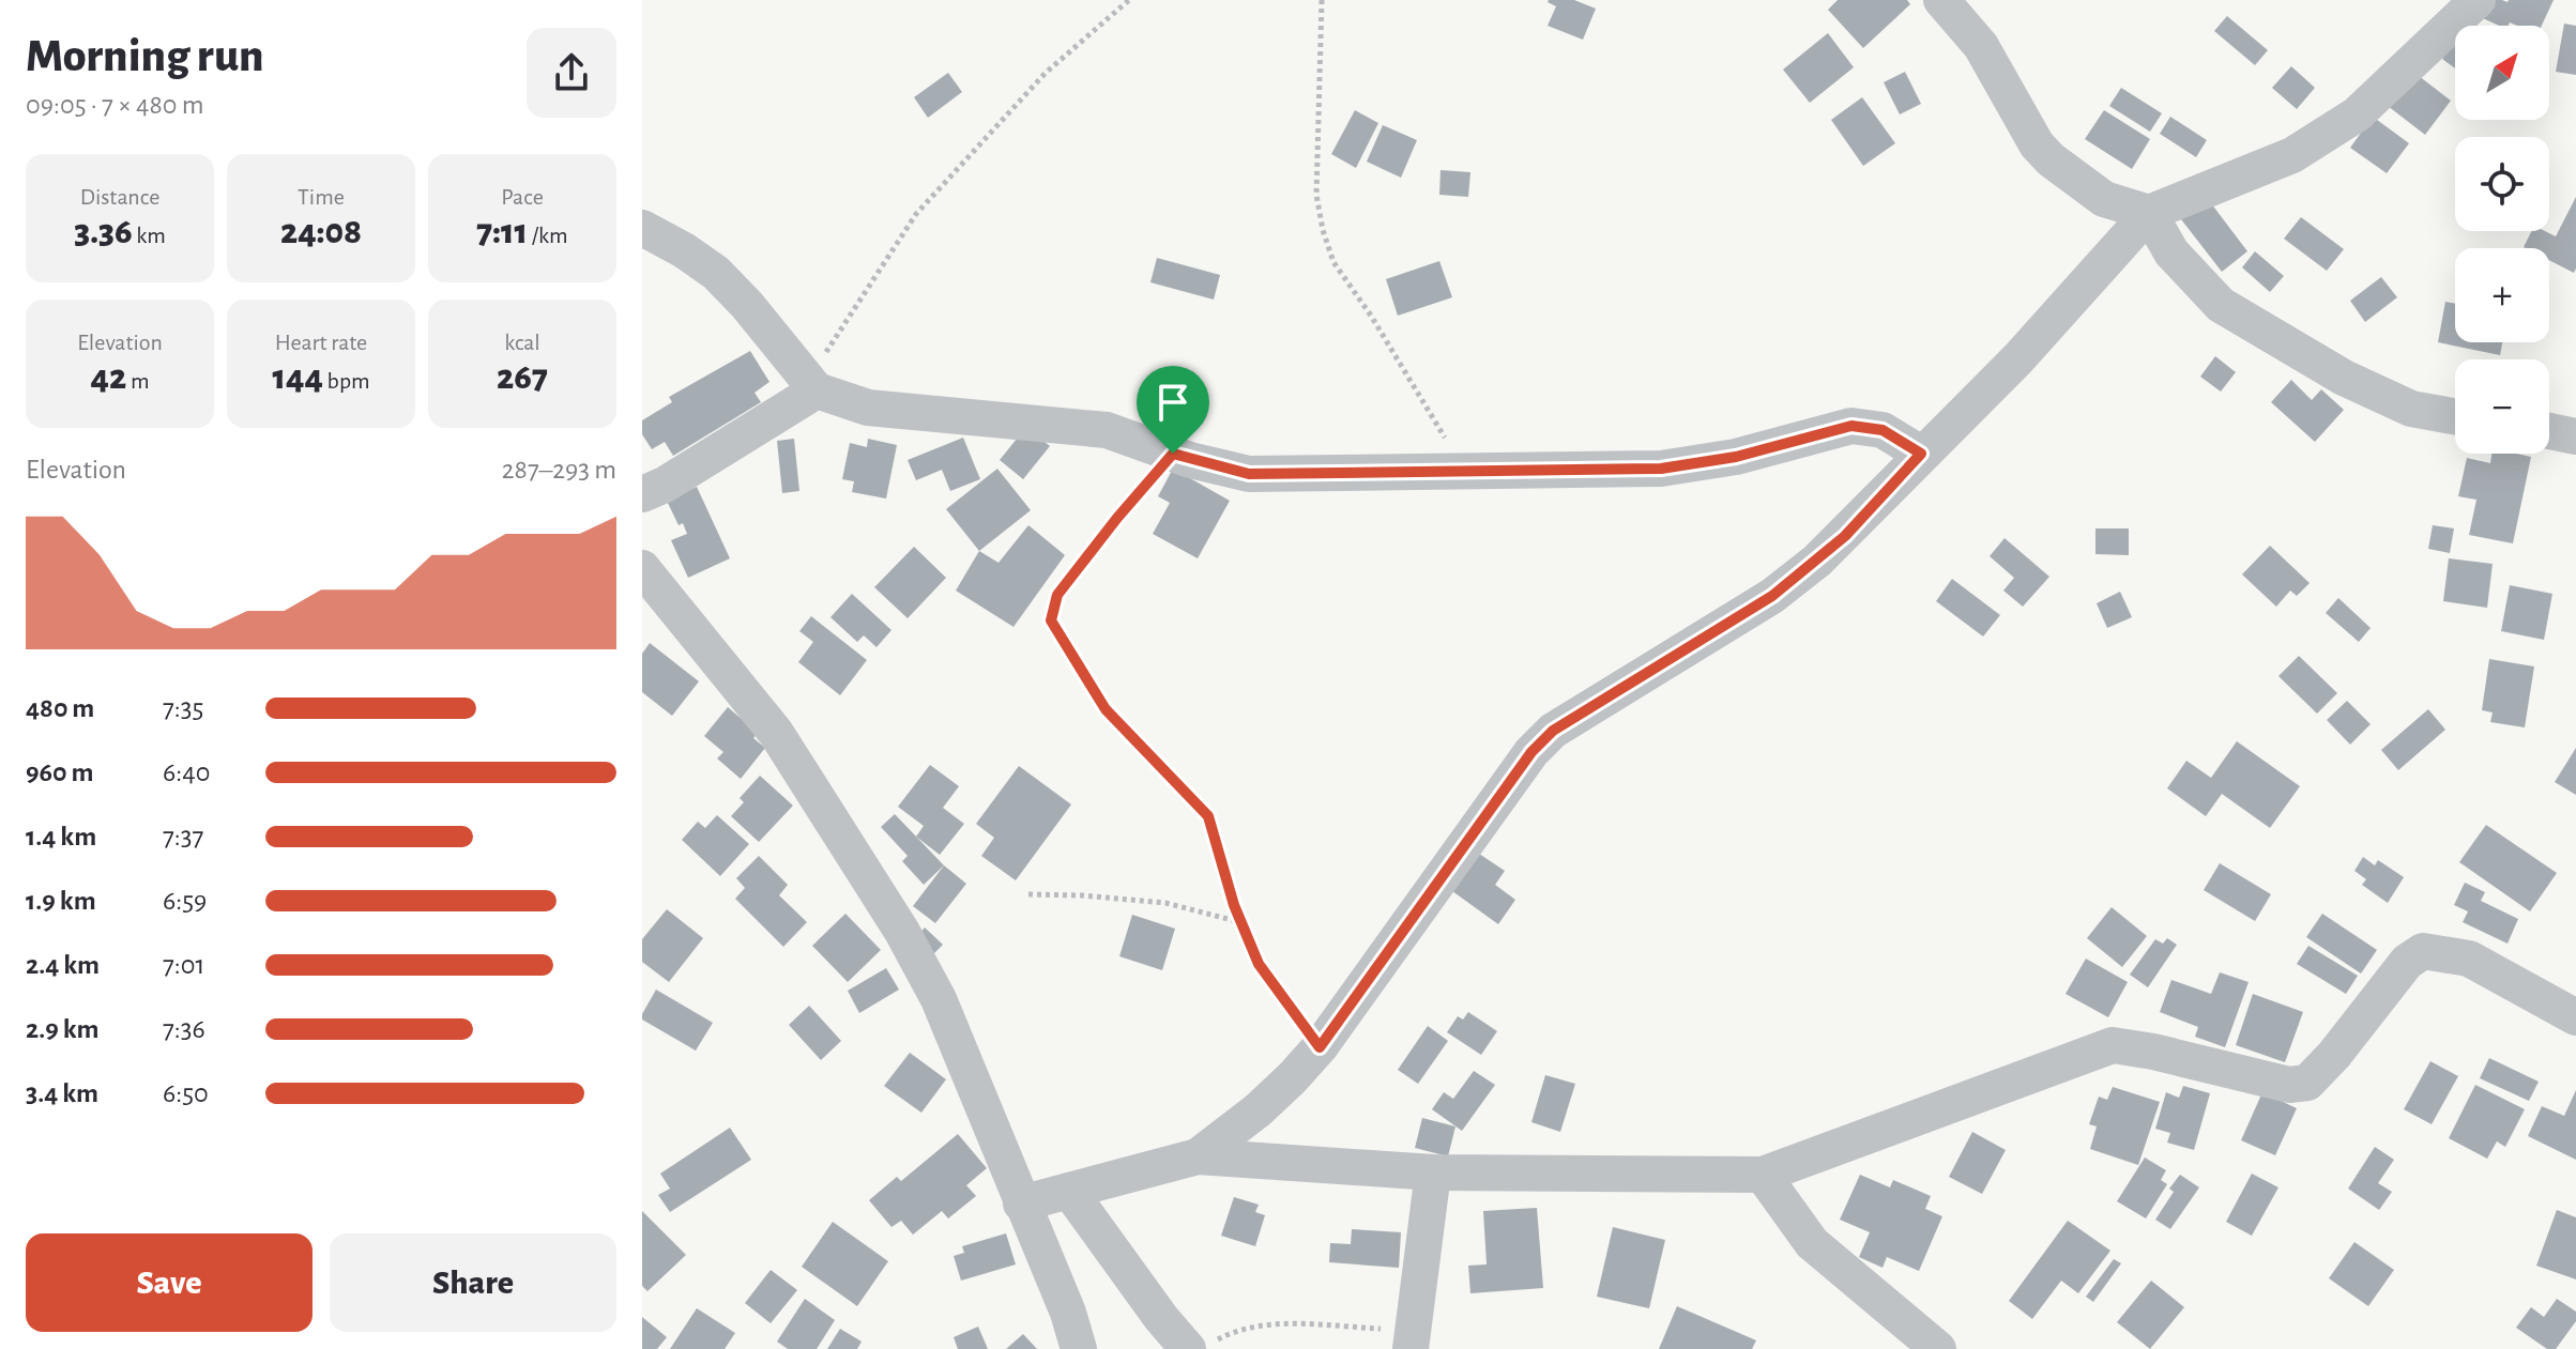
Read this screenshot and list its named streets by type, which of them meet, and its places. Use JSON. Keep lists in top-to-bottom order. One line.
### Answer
{"north":"top right","page":{"heading":["Morning run","09:05 · 7 × 480 m"],"map_buttons":["+","−"],"stats":[["Distance","3.36 km"],["Time","24:08"],["Pace","7:11 /km"],["Elevation","42 m"],["Heart rate","144 bpm"],["kcal","267"]],"chart":["Elevation","287–293 m"],"list":[{"name":"480 m","note":"7:35"},{"name":"960 m","note":"6:40"},{"name":"1.4 km","note":"7:37"},{"name":"1.9 km","note":"6:59"},{"name":"2.4 km","note":"7:01"},{"name":"2.9 km","note":"7:36"},{"name":"3.4 km","note":"6:50"}],"buttons":["Save","Share"]}}
